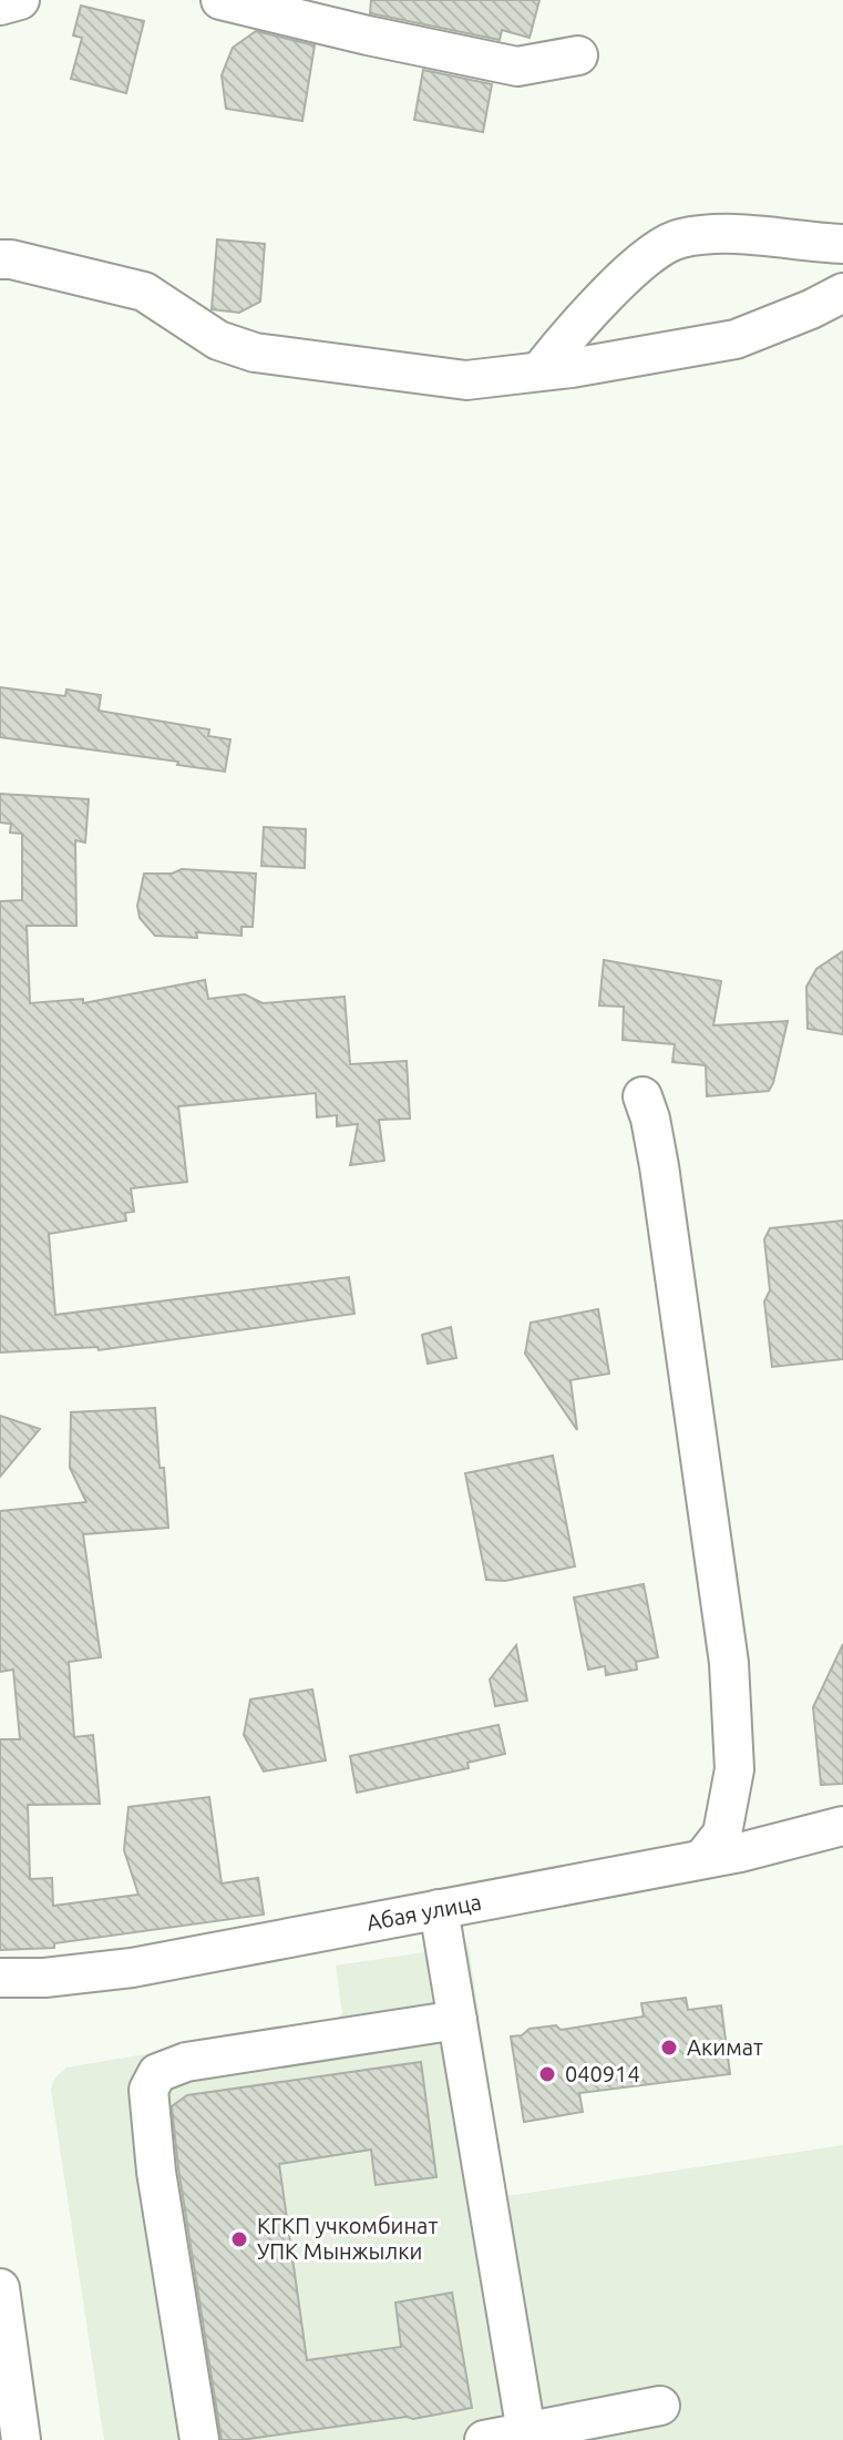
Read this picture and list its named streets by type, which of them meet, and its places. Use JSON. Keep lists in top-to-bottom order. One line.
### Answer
{"streets":{"street":["Абая улица"]},"places":["Акимат","040914","КГКП учкомбинат УПК Мынжылки"]}
